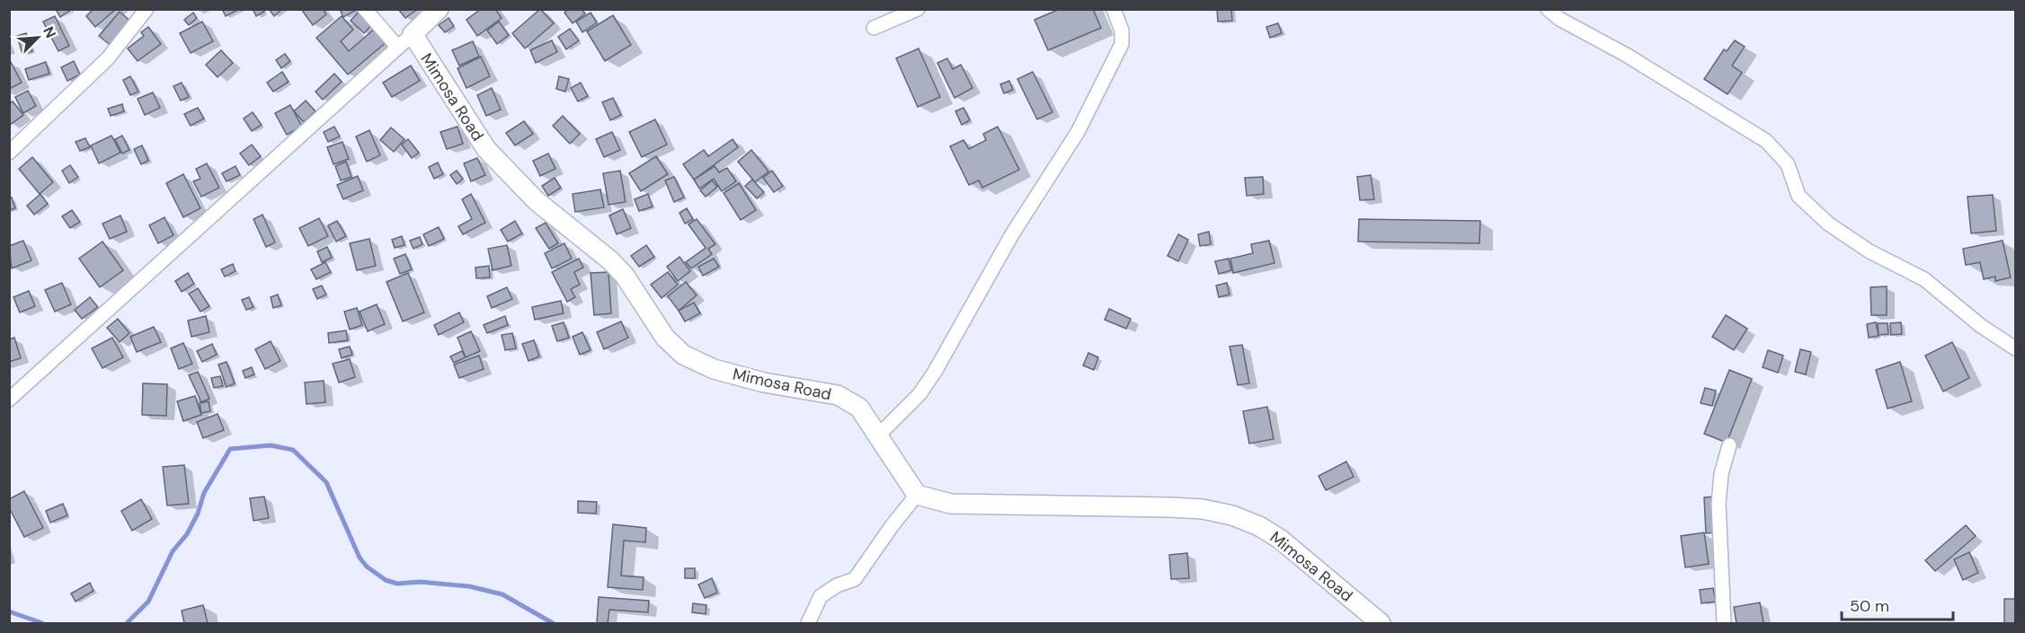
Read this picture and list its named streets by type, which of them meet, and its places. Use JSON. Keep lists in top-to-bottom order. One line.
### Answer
{"streets":{"street":["Mimosa Road"]},"scale_bar":"50 m","north":"top right"}
